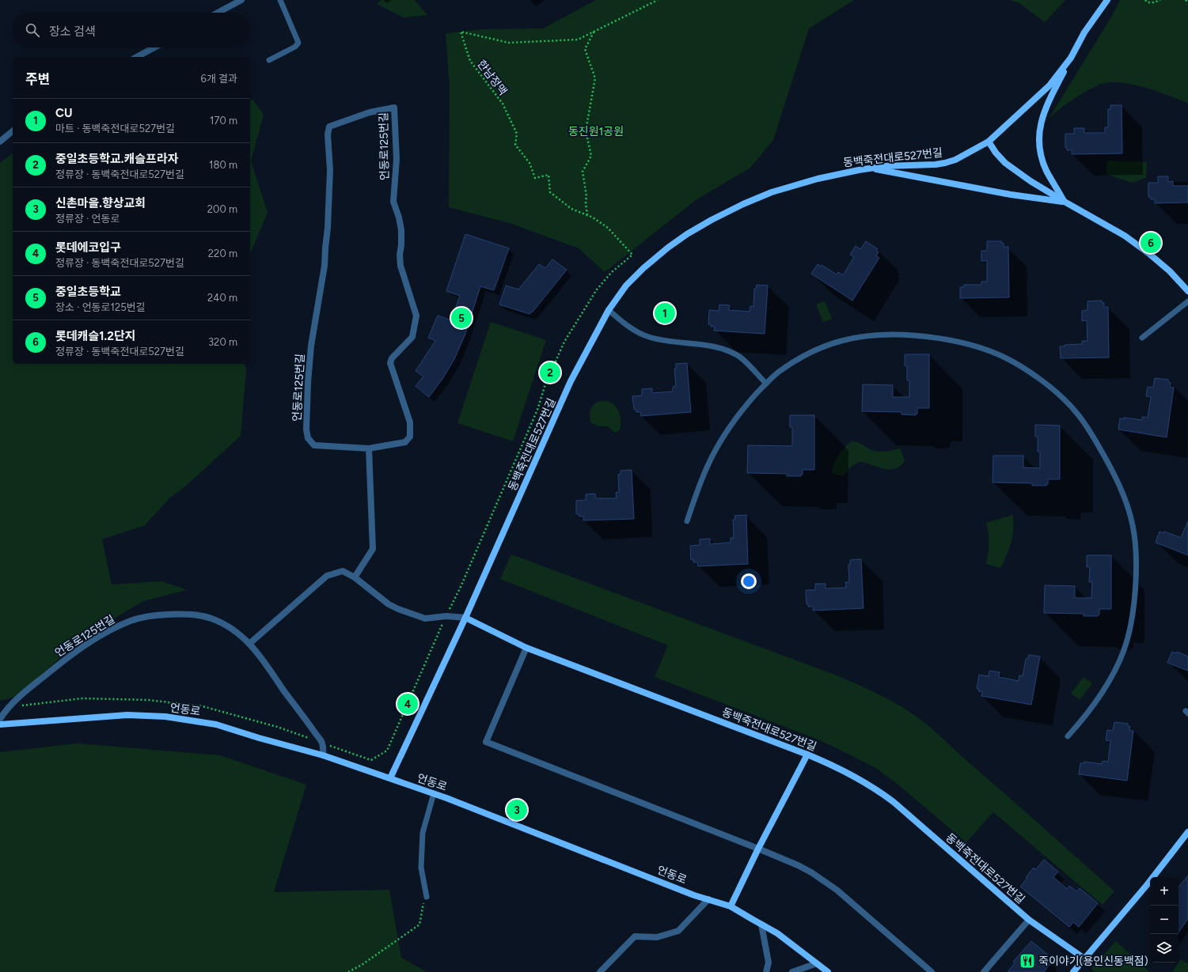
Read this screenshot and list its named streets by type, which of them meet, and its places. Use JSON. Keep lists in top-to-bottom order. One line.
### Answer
{"streets":{"street":["언동로125번길","동백죽전대로527번길","언동로"],"path":["한남정맥"]},"crossings":[["언동로125번길","언동로"],["동백죽전대로527번길","언동로"]],"parks":["동진원1공원"],"places":{"restaurant":["죽이야기(용인신동백점)"]},"page":{"search":"장소 검색","heading":["주변","6개 결과"],"list":[{"mark":"1","name":"CU","note":"마트 · 동백죽전대로527번길","value":"170 m"},{"mark":"2","name":"중일초등학교.캐슬프라자","note":"정류장 · 동백죽전대로527번길","value":"180 m"},{"mark":"3","name":"신촌마을.향상교회","note":"정류장 · 언동로","value":"200 m"},{"mark":"4","name":"롯데에코입구","note":"정류장 · 동백죽전대로527번길","value":"220 m"},{"mark":"5","name":"중일초등학교","note":"장소 · 언동로125번길","value":"240 m"},{"mark":"6","name":"롯데캐슬1.2단지","note":"정류장 · 동백죽전대로527번길","value":"320 m"}],"pins":["6","1","5","2","4","3"],"map_buttons":["+","−"]}}
